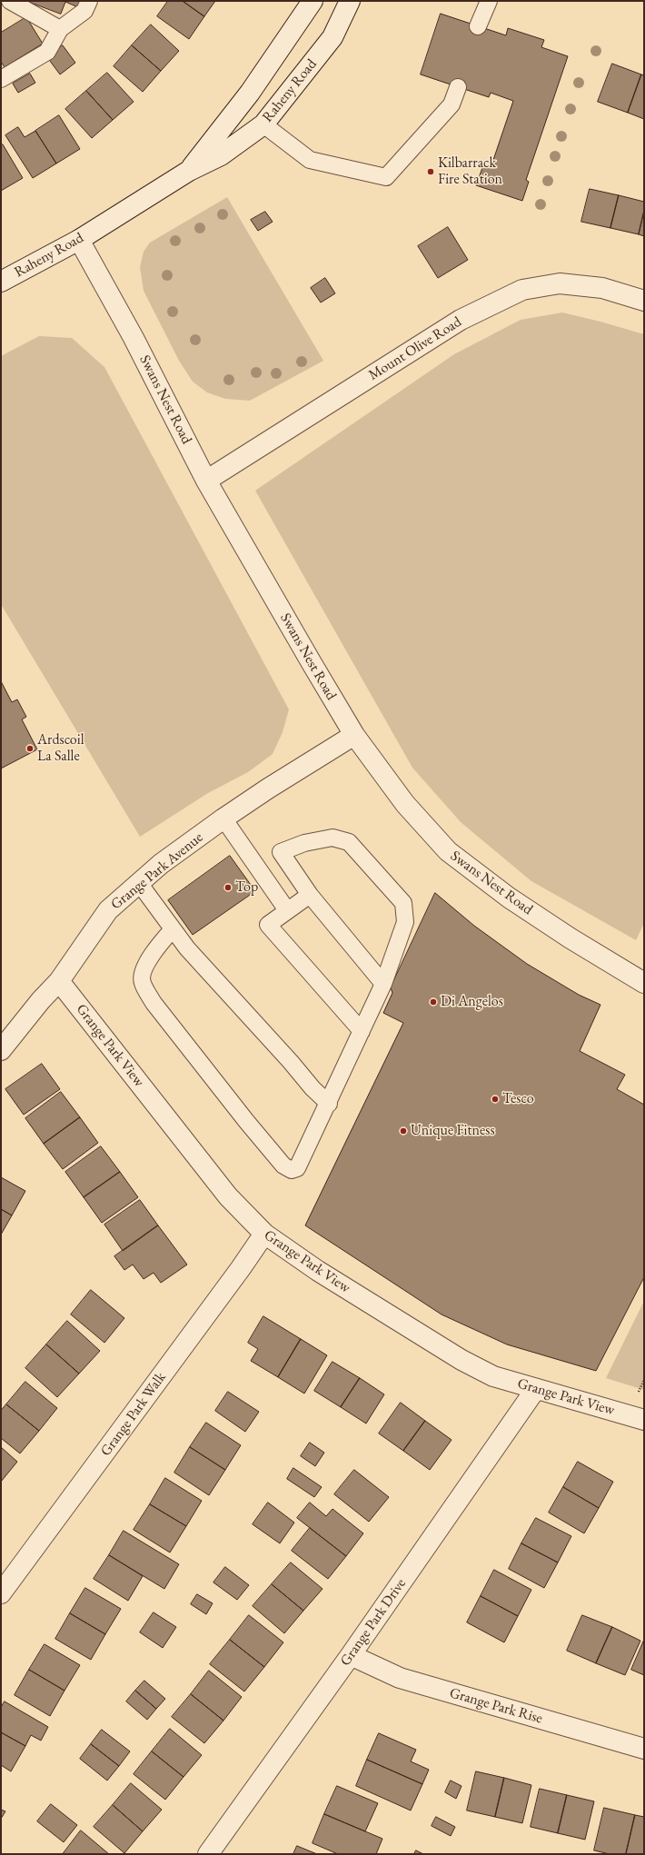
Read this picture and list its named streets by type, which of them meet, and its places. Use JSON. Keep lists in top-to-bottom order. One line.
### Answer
{"streets":{"street":["Raheny Road","Mount Olive Road","Swans Nest Road","Grange Park Avenue","Grange Park View","Grange Park Walk","Grange Park Drive","Grange Park Rise"]},"crossings":[["Raheny Road","Swans Nest Road"],["Mount Olive Road","Swans Nest Road"],["Swans Nest Road","Grange Park Avenue"],["Grange Park Avenue","Grange Park View"],["Grange Park View","Grange Park Walk"],["Grange Park View","Grange Park Drive"],["Grange Park Drive","Grange Park Rise"]],"places":["Kilbarrack Fire Station","Ardscoil La Salle","Top","Di Angelos","Tesco","Unique Fitness"]}
